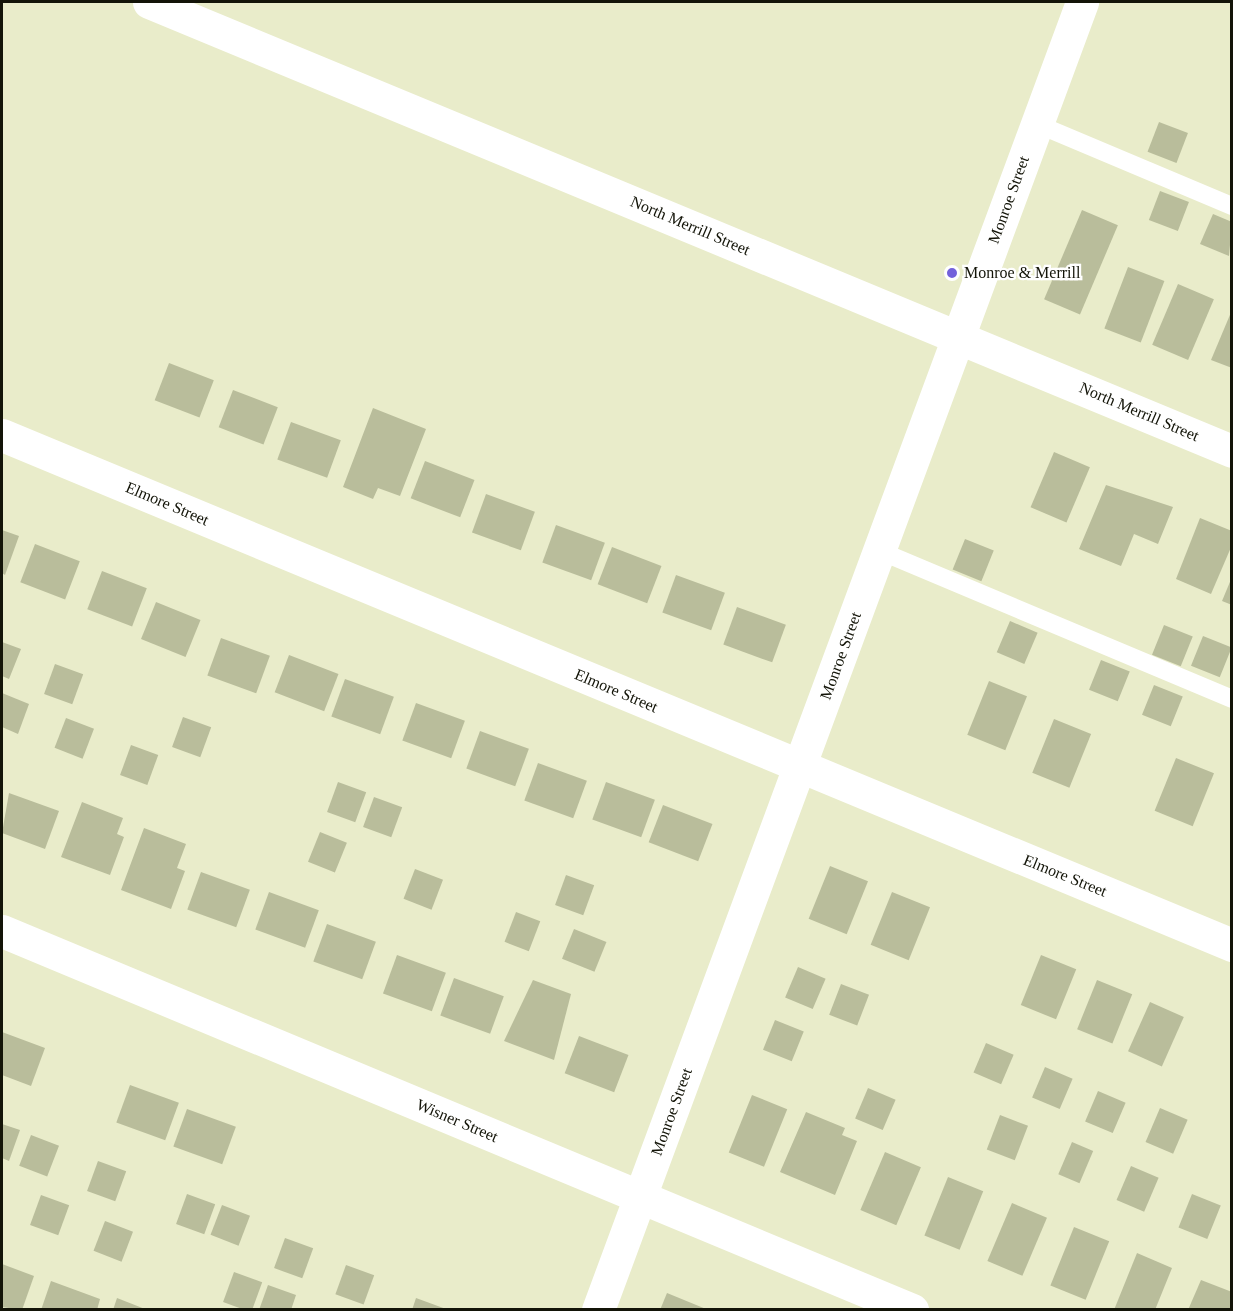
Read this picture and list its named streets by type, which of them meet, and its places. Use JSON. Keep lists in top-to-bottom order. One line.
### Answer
{"streets":{"street":["Monroe Street","North Merrill Street","Elmore Street","Wisner Street"]},"crossings":[["Monroe Street","North Merrill Street"],["Monroe Street","Elmore Street"],["Monroe Street","Wisner Street"]],"places":["Monroe & Merrill"]}
